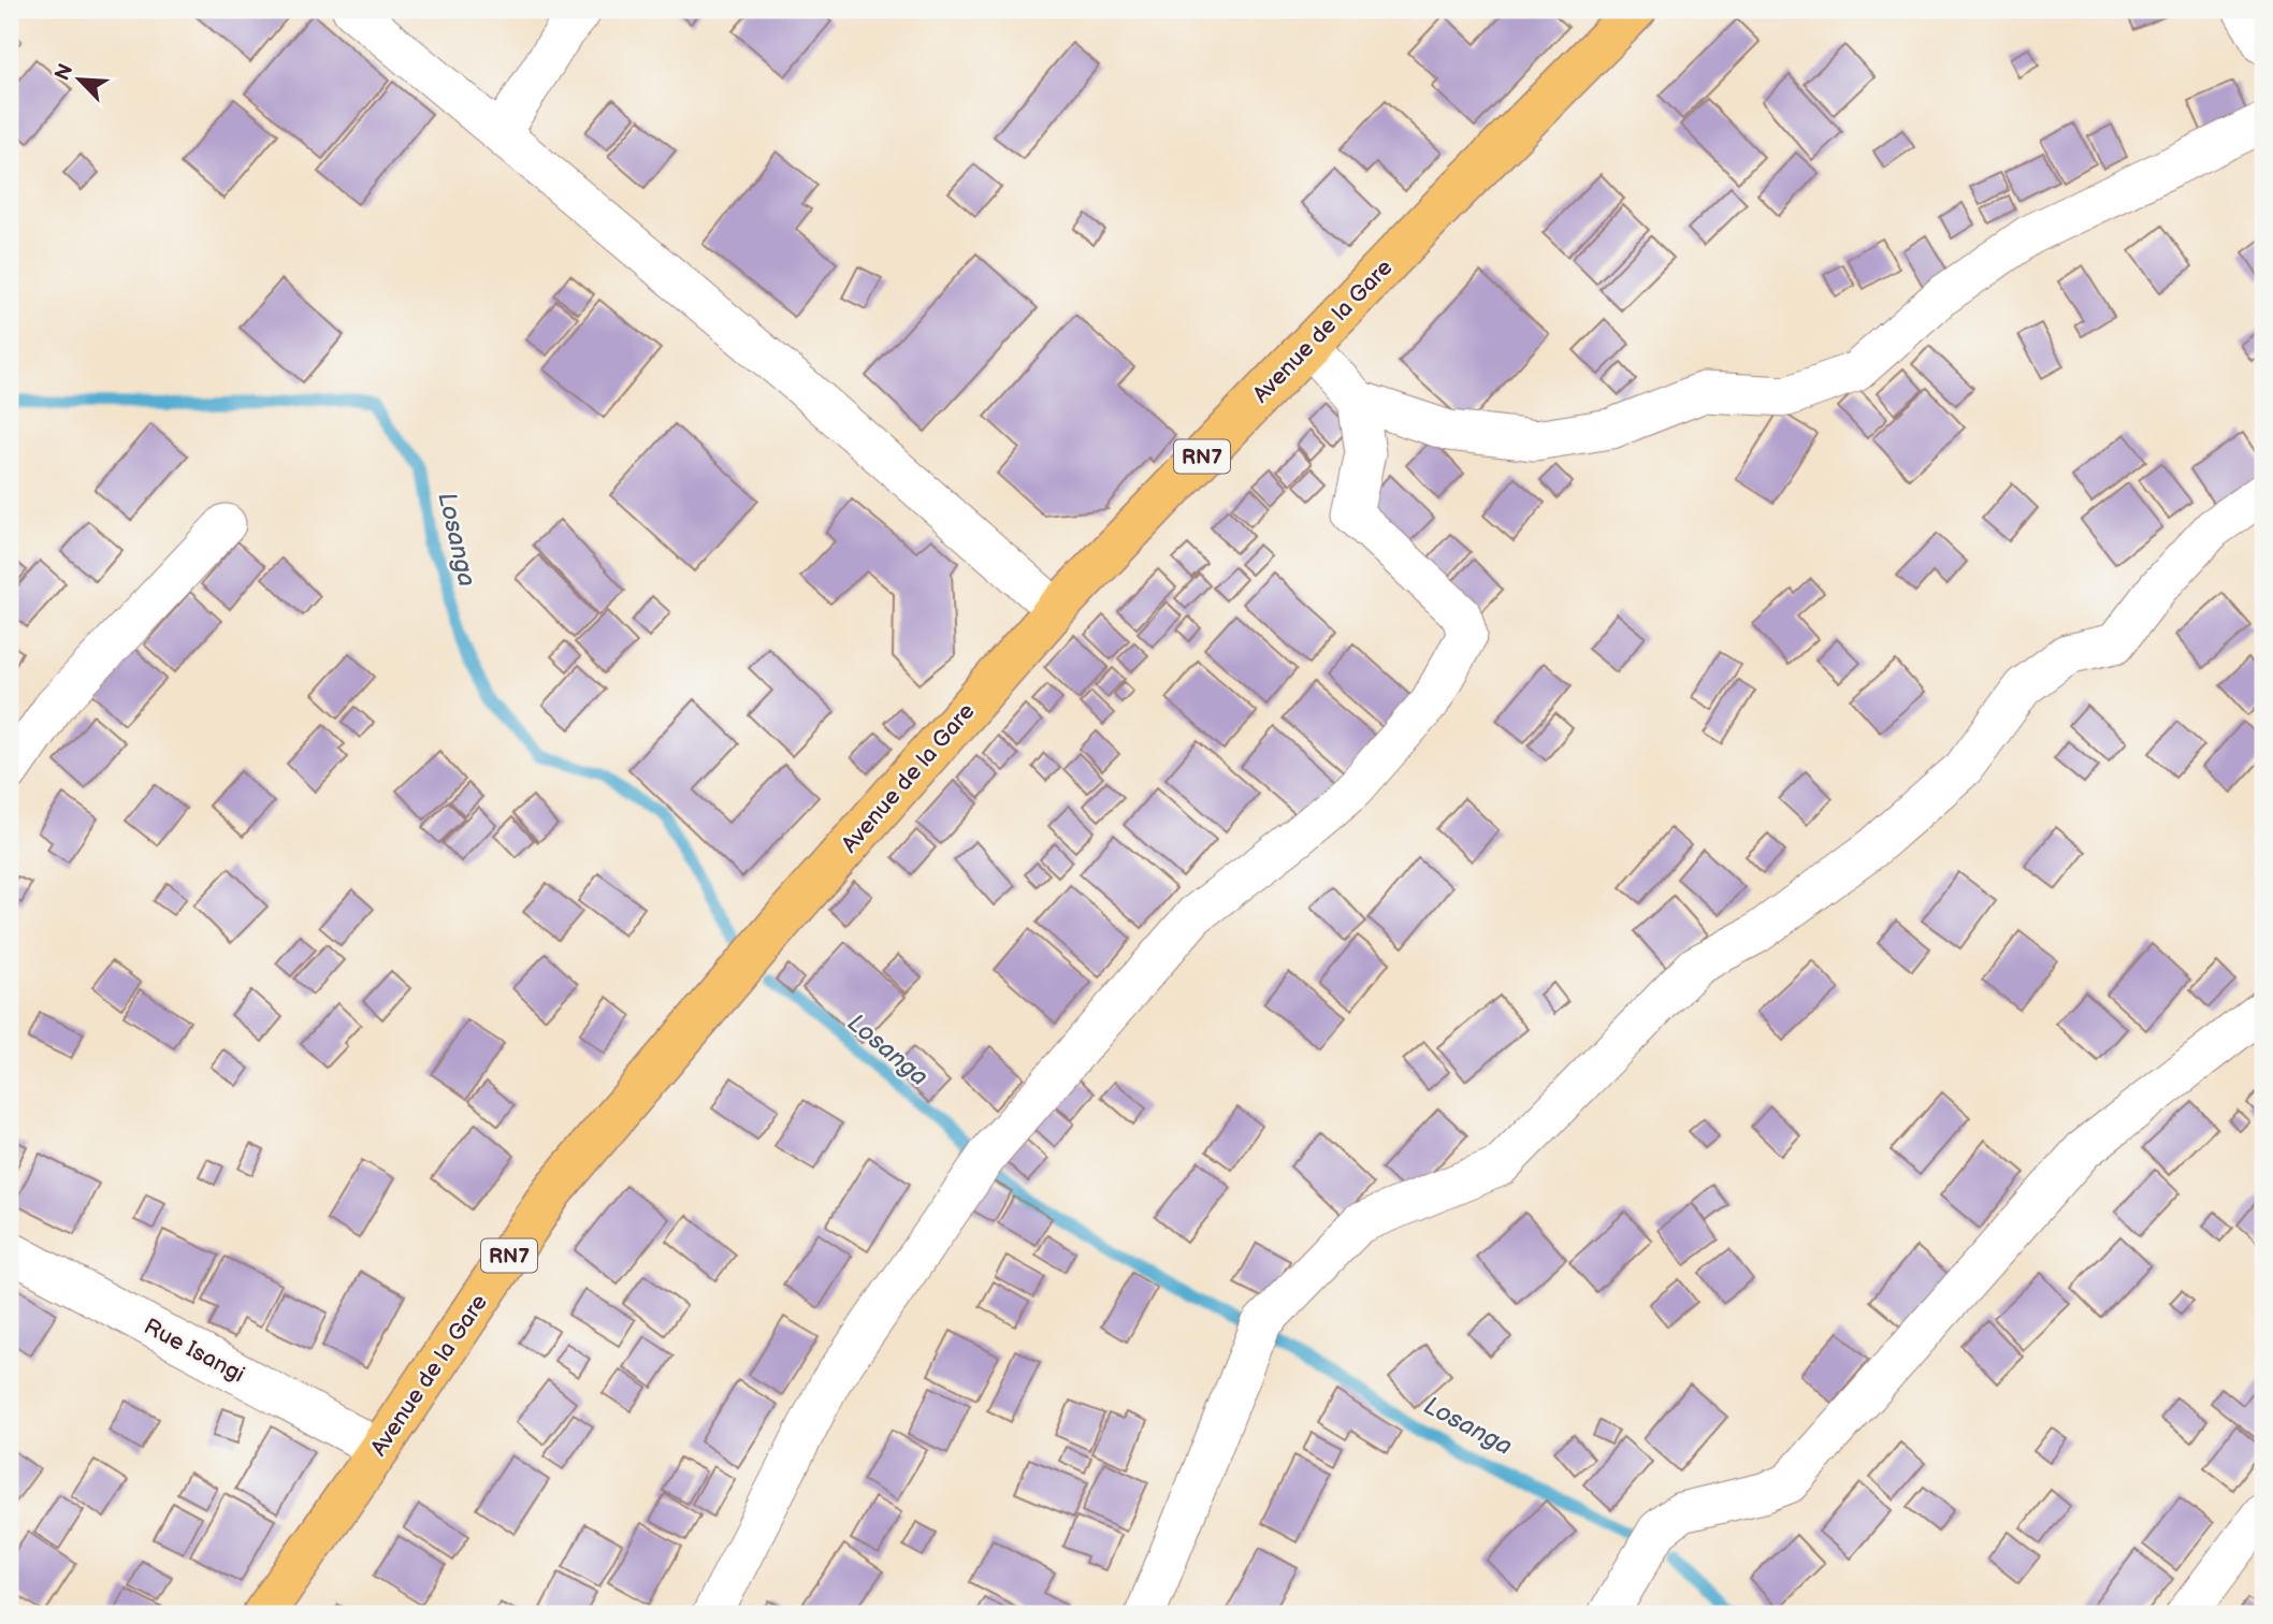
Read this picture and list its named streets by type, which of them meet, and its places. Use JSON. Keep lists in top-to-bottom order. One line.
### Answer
{"streets":{"main road":["Avenue de la Gare","RN7"],"street":["Rue Isangi"]},"crossings":[["Avenue de la Gare","Rue Isangi"]],"water":["Losanga"],"north":"top left"}
